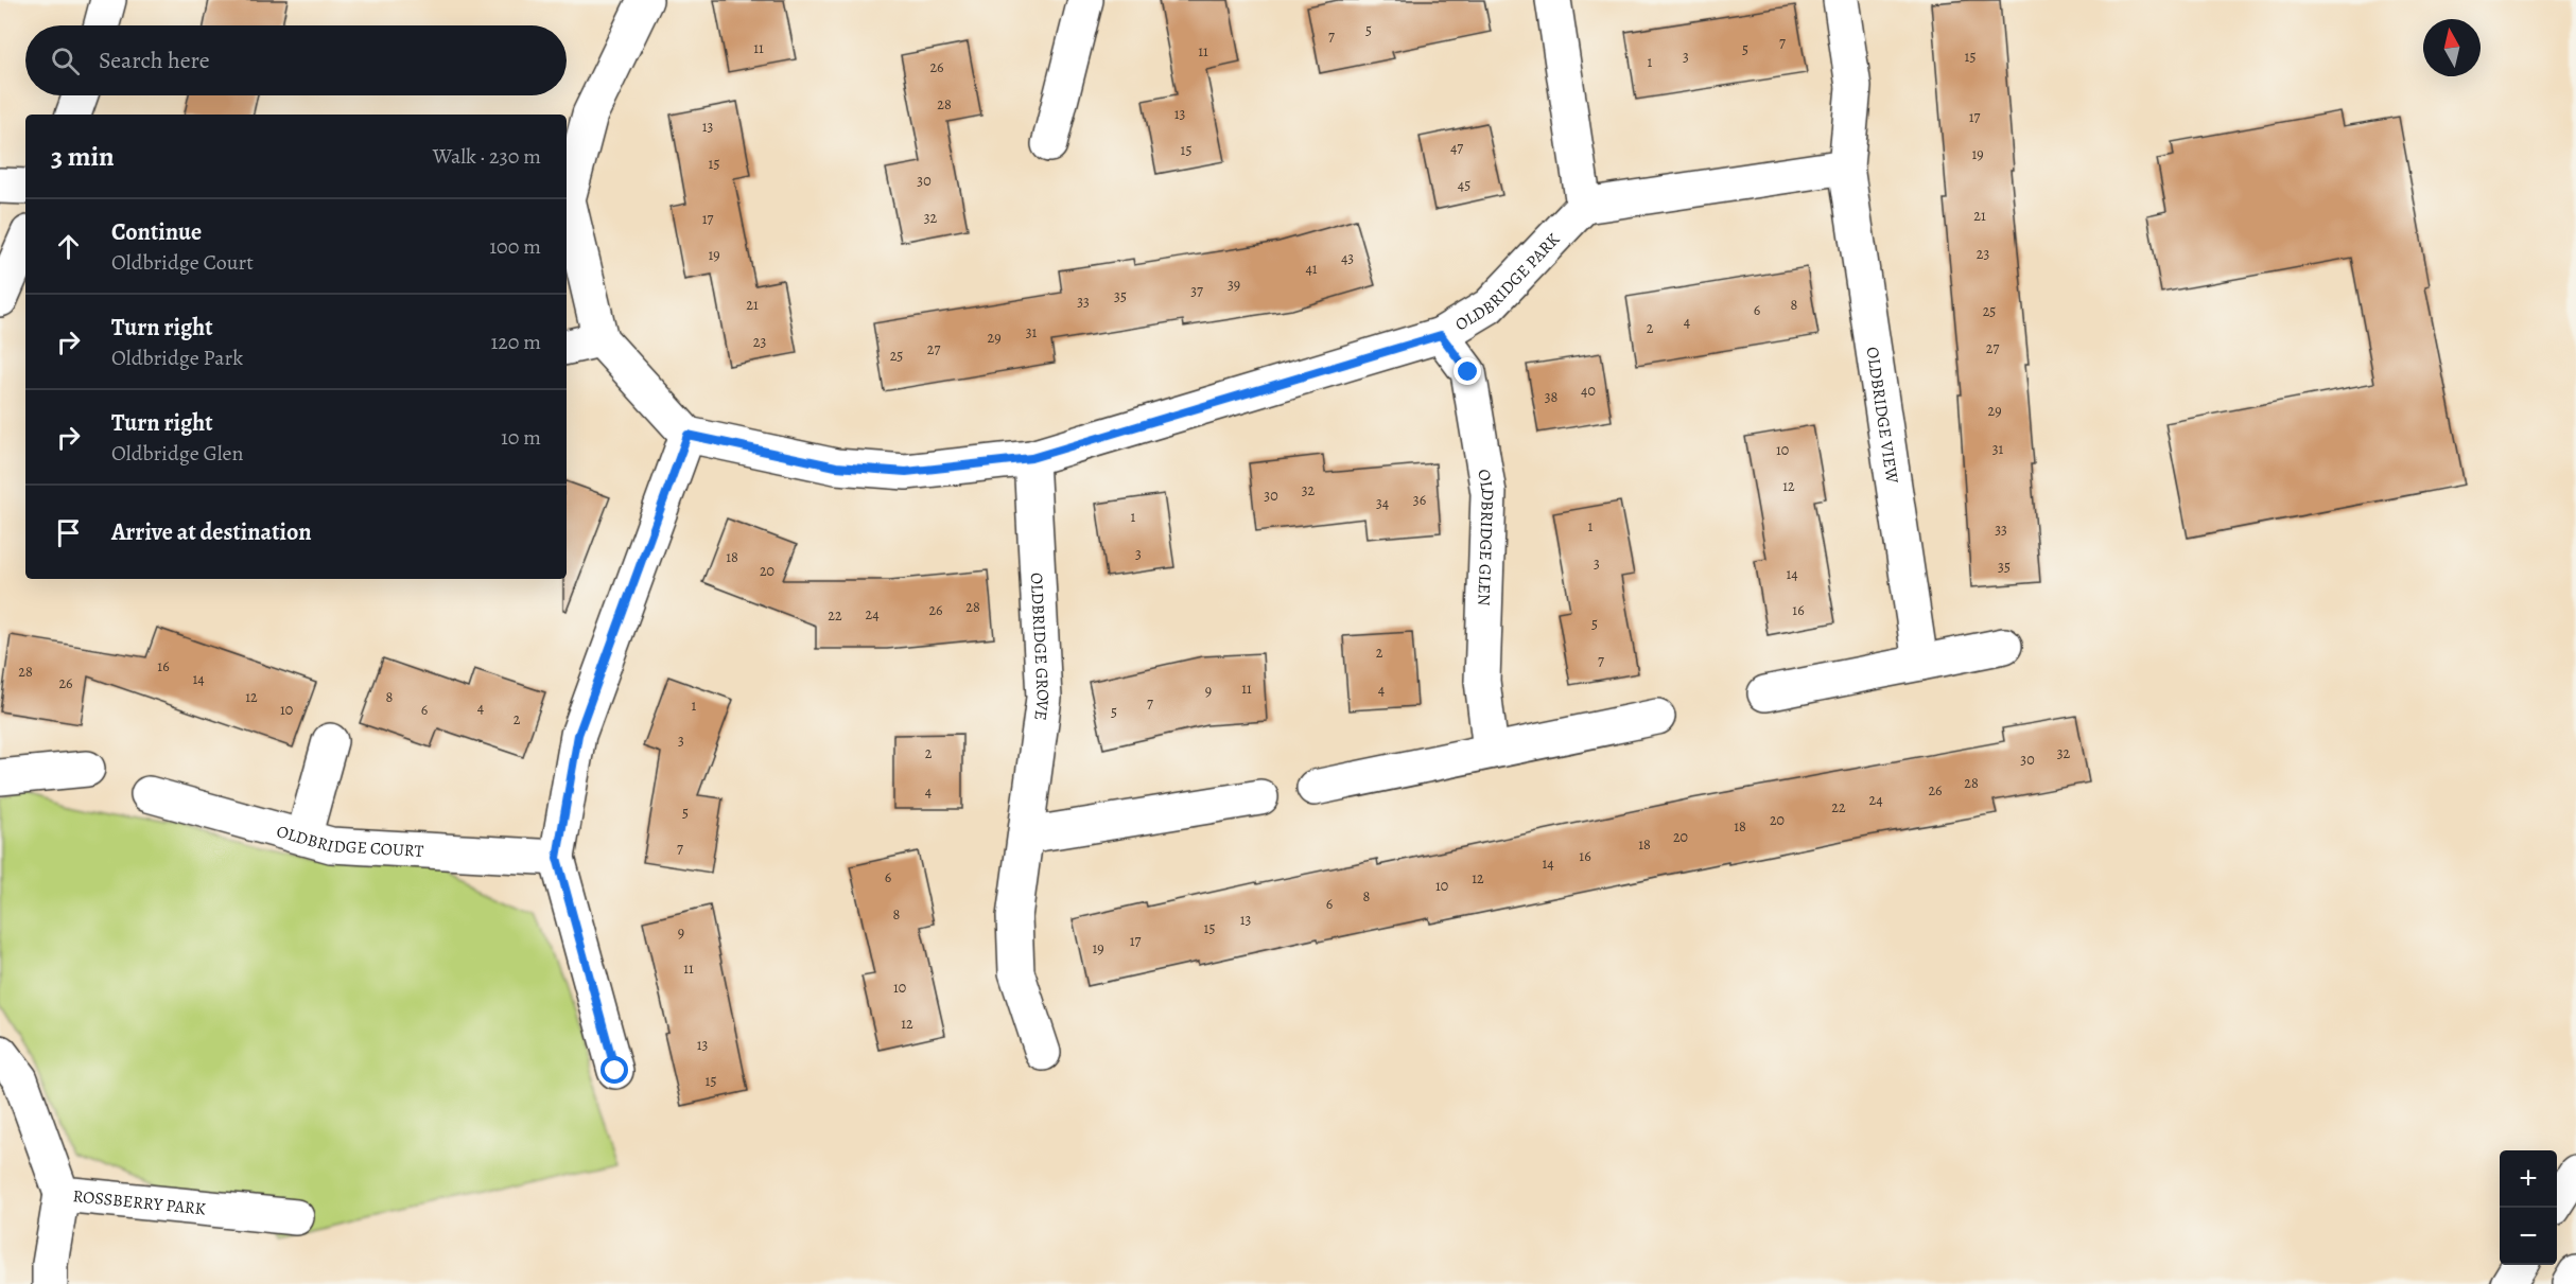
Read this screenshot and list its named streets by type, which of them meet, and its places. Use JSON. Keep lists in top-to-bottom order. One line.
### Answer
{"streets":{"street":["OLDBRIDGE PARK","OLDBRIDGE VIEW","OLDBRIDGE GLEN","OLDBRIDGE GROVE","OLDBRIDGE COURT","ROSSBERRY PARK"]},"crossings":[["OLDBRIDGE PARK","OLDBRIDGE GLEN"],["OLDBRIDGE PARK","OLDBRIDGE GROVE"]],"house_numbers":["5","7","7","11","5","11","3","15","1","26","28","13","17","13","47","15","19","15","30","45","21","32","17","23","19","43","41","39","37","35","33","21","8","6","25","4","2","31","29","23","27","27","25","40","38","29","31","10","12","32","30","36","34","1","1","33","3","18","3","35","20","14","28","26","16","24","22","5","2","7","16","28","14","26","11","4","9","12","8","7","1","4","10","6","5","2","3","2","32","30","28","26","4","24","22","5","20","18","20","18","7","16","14","6","12","10","8","6","8","13","15","9","17","19","11","10","12","13","15"],"north":"top","page":{"search":"Search here","heading":["3 min","Walk · 230 m"],"list":[["Continue","Oldbridge Court","100 m"],["Turn right","Oldbridge Park","120 m"],["Turn right","Oldbridge Glen","10 m"],"Arrive at destination"],"map_buttons":["+","−"]}}
